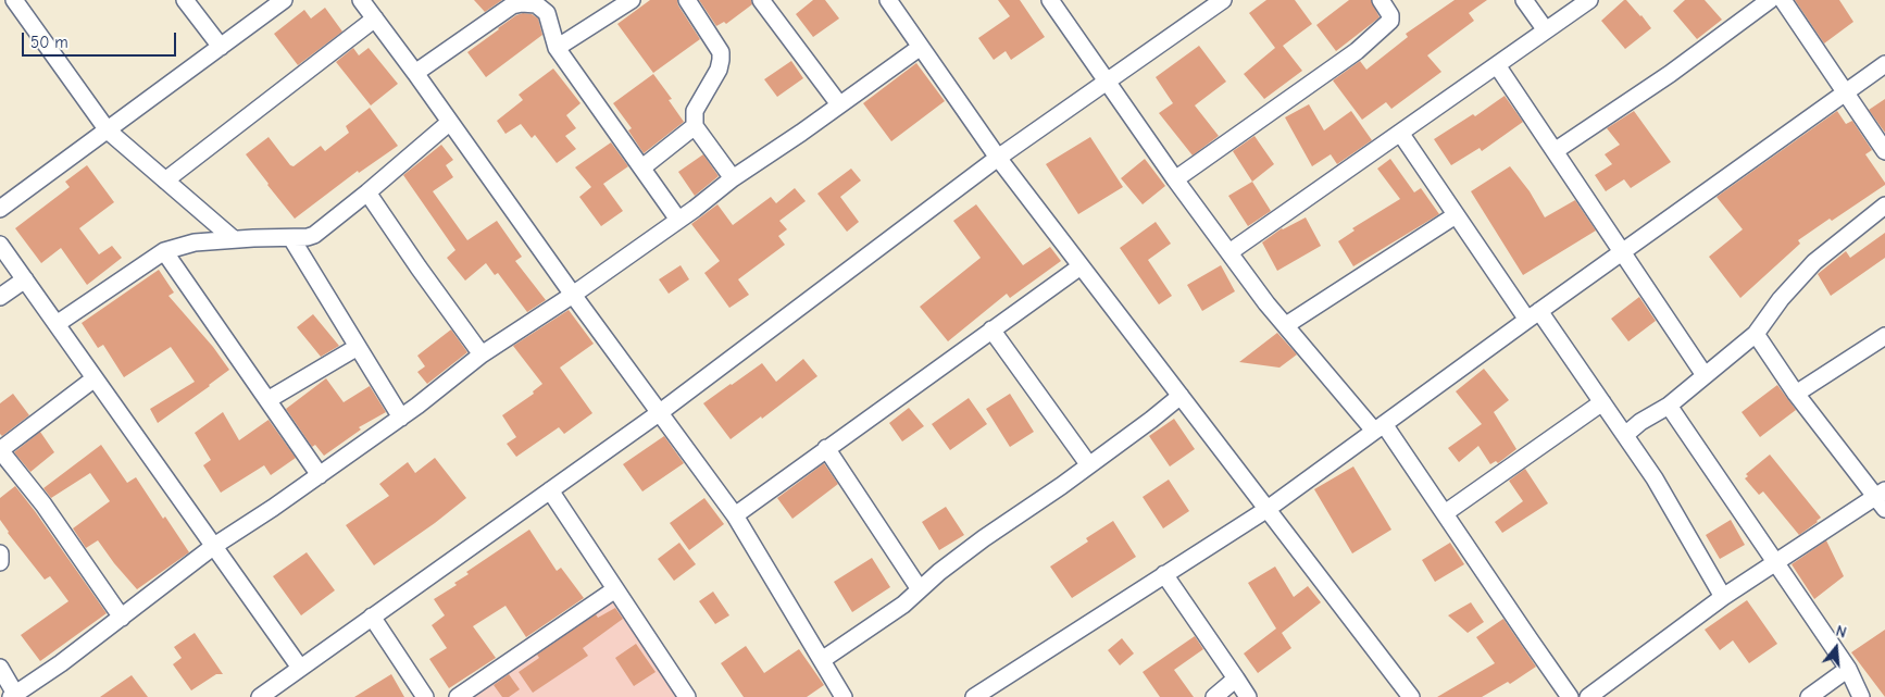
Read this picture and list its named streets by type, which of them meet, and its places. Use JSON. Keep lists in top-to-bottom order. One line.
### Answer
{"scale_bar":"50 m","north":"top"}
